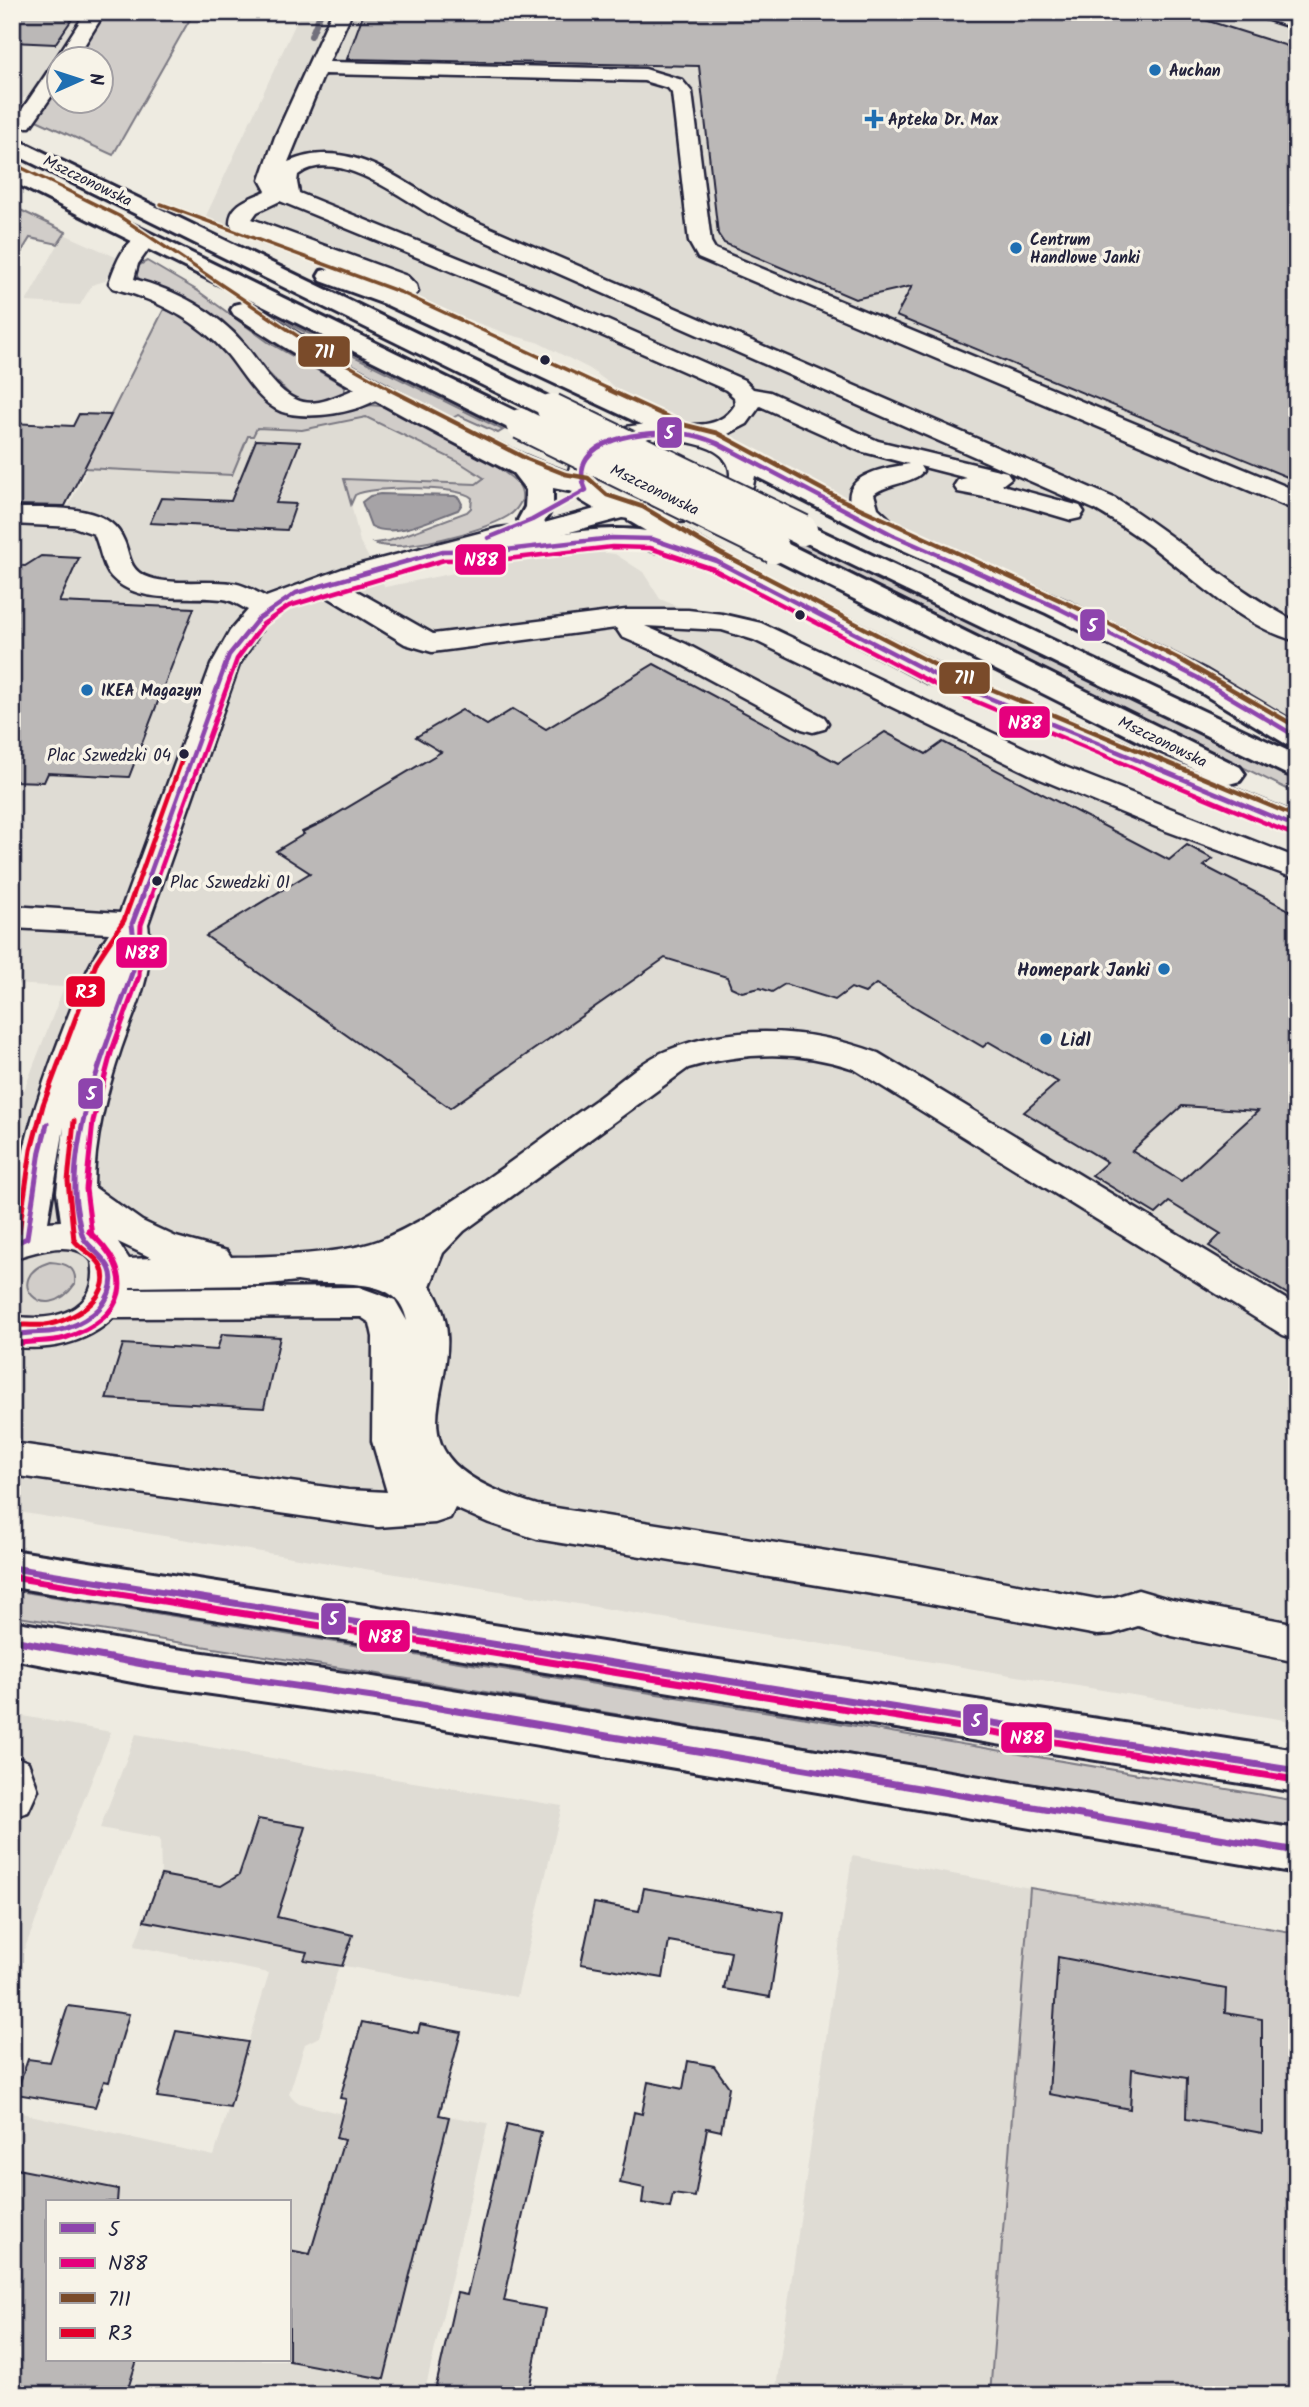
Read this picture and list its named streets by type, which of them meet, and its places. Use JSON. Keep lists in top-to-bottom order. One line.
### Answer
{"streets":{"main road":["Mszczonowska"]},"places":{"other":["Auchan","Centrum Handlowe Janki","IKEA Magazyn","Plac Szwedzki 04","Plac Szwedzki 01","Homepark Janki","Lidl"],"health":["Apteka Dr. Max"]},"lines":["transit line 711","transit line 5","transit line N88","transit line R3"],"legend":["5","N88","711","R3"],"north":"right"}
